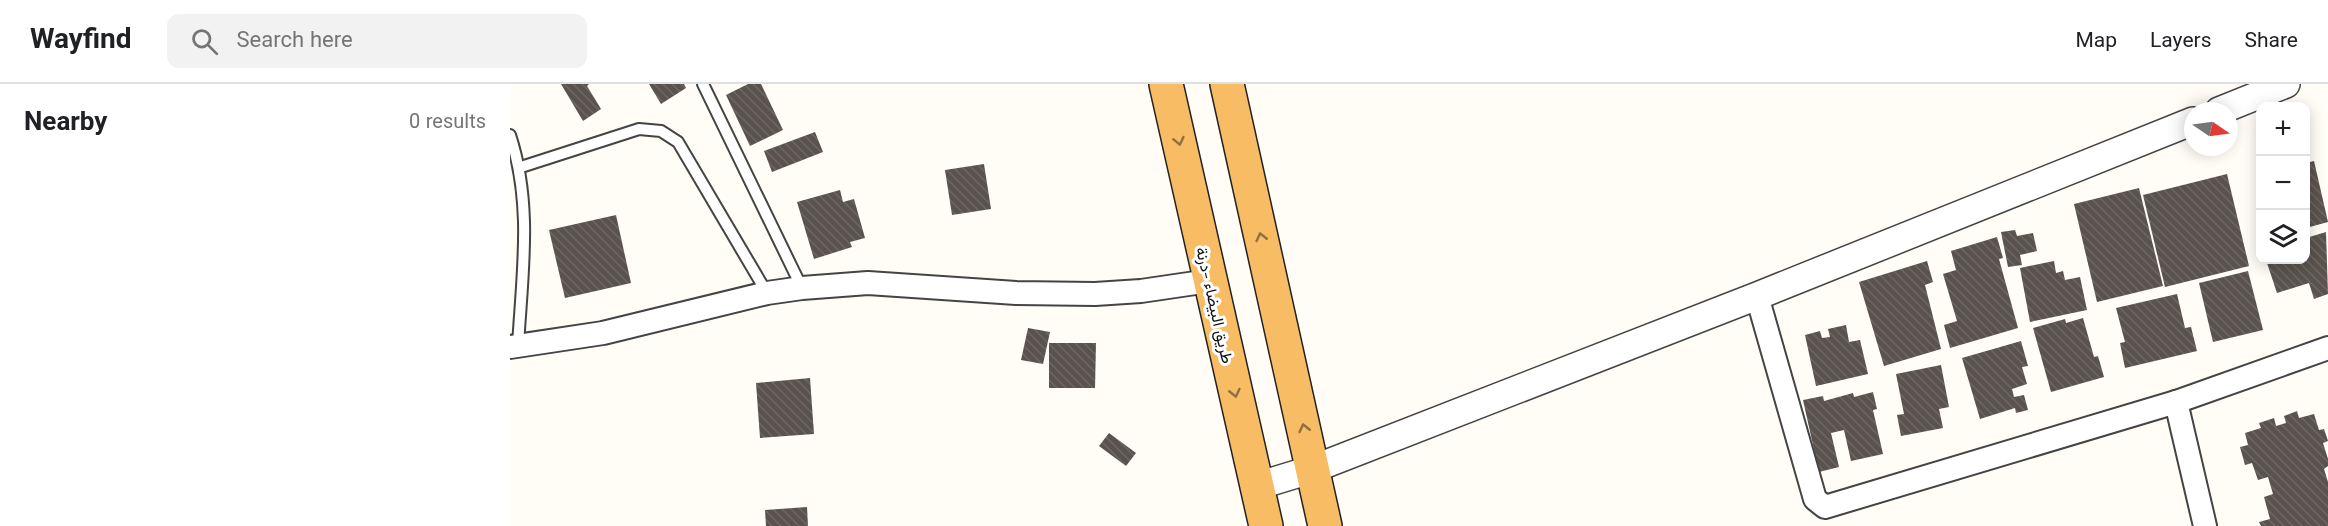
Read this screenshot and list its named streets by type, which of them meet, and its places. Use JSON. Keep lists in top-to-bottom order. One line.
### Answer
{"streets":{"highway":["طريق البيضاء -درنة"]},"north":"right","page":{"header":"Wayfind","search":"Search here","nav":["Map","Layers","Share"],"heading":["Nearby","0 results"],"map_buttons":["+","−"]}}
